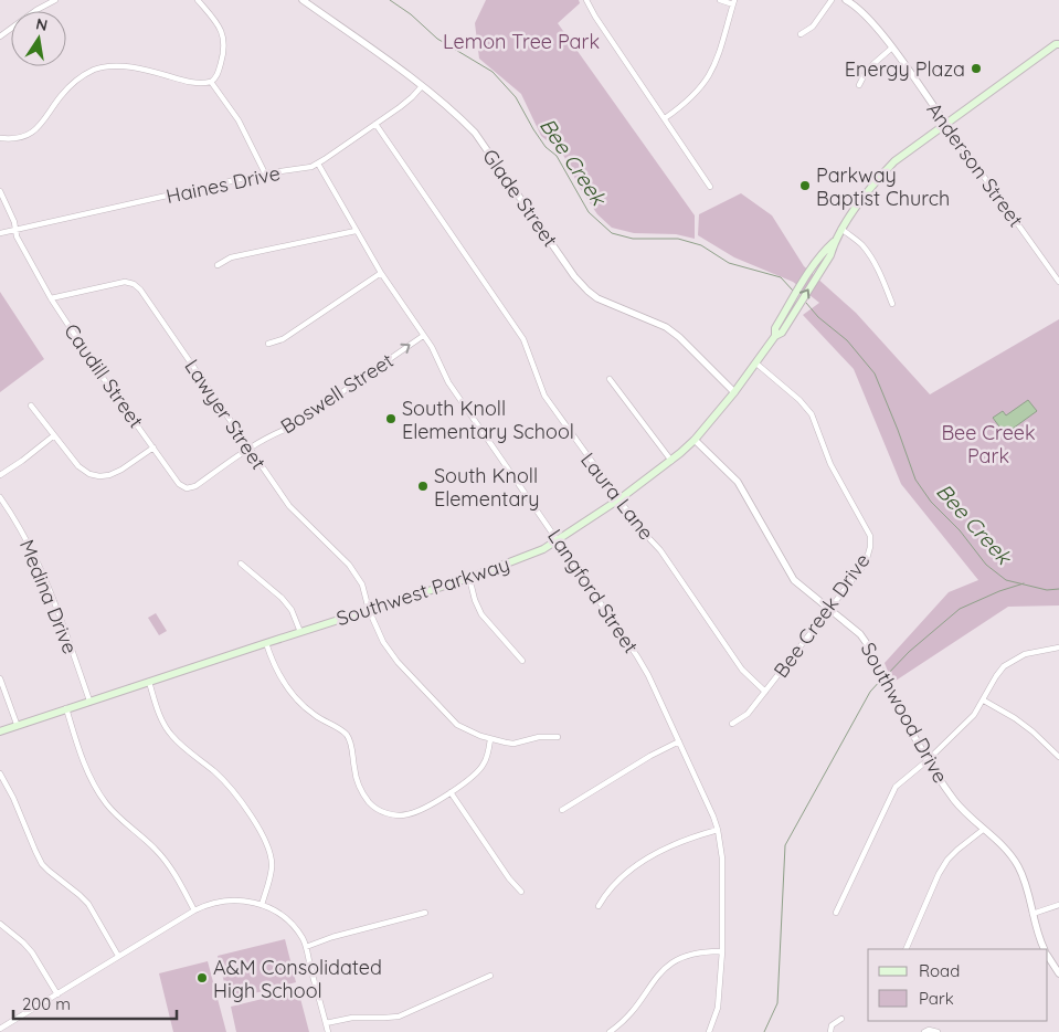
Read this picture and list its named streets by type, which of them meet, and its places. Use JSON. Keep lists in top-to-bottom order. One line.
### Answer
{"streets":{"main road":["Southwest Parkway"],"street":["Anderson Street","Haines Drive","Glade Street","Caudill Street","Boswell Street","Lawyer Street","Laura Lane","Langford Street","Medina Drive","Bee Creek Drive","Southwood Drive"]},"crossings":[["Anderson Street","Southwest Parkway"],["Haines Drive","Glade Street"],["Haines Drive","Caudill Street"],["Haines Drive","Laura Lane"],["Haines Drive","Langford Street"],["Glade Street","Southwest Parkway"],["Caudill Street","Boswell Street"],["Caudill Street","Lawyer Street"],["Boswell Street","Lawyer Street"],["Boswell Street","Langford Street"],["Lawyer Street","Southwest Parkway"],["Laura Lane","Southwest Parkway"],["Laura Lane","Bee Creek Drive"],["Southwest Parkway","Langford Street"],["Southwest Parkway","Medina Drive"],["Southwest Parkway","Bee Creek Drive"],["Southwest Parkway","Southwood Drive"],["Bee Creek Drive","Southwood Drive"]],"one_way":["Boswell Street"],"water":["Bee Creek"],"parks":["Lemon Tree Park","Bee Creek Park"],"places":["Energy Plaza","Parkway Baptist Church","South Knoll Elementary School","South Knoll Elementary","A&M Consolidated High School"],"legend":["Road","Park"],"scale_bar":"200 m","north":"top"}
